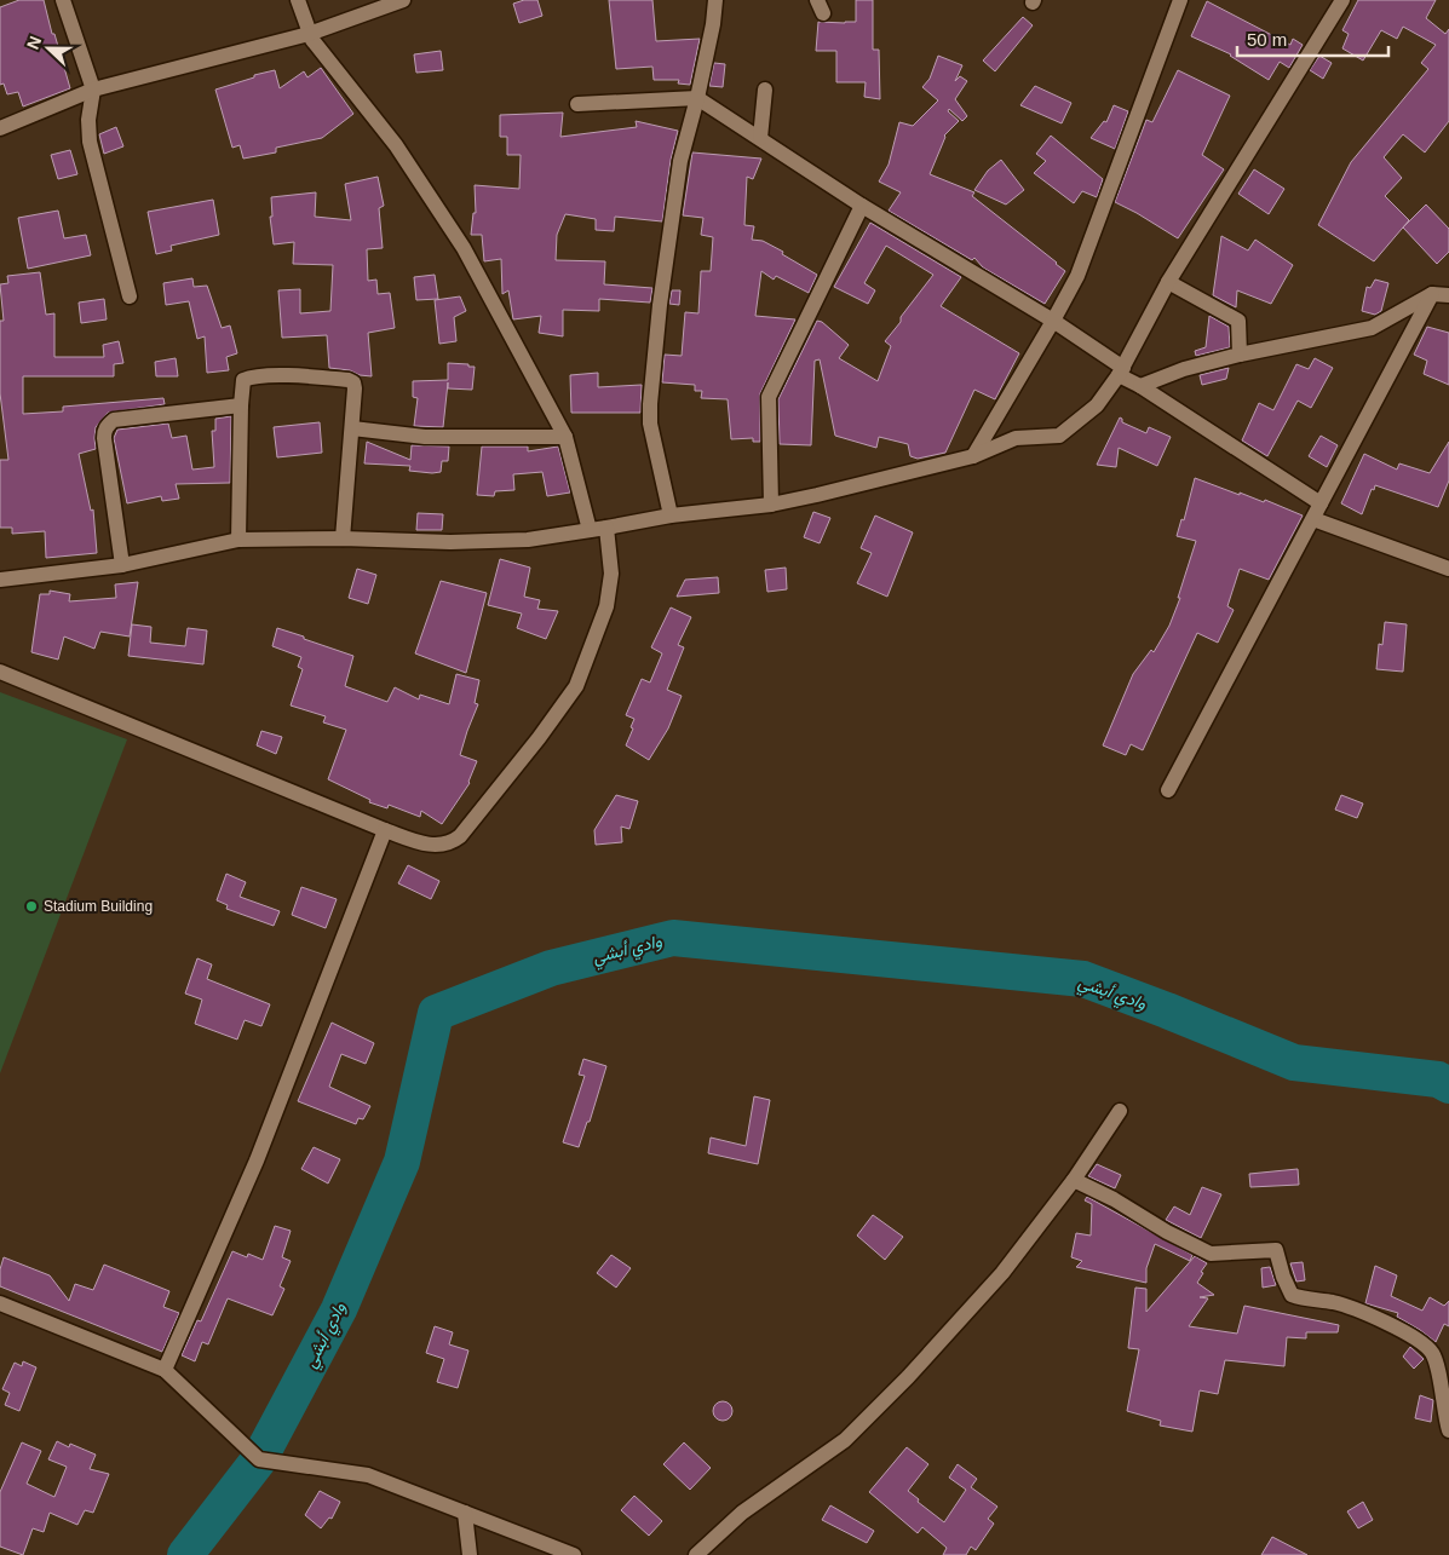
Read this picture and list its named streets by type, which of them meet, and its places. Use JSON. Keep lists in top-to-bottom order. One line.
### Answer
{"water":["وادي أبشي"],"places":["Stadium Building"],"scale_bar":"50 m","north":"left"}
